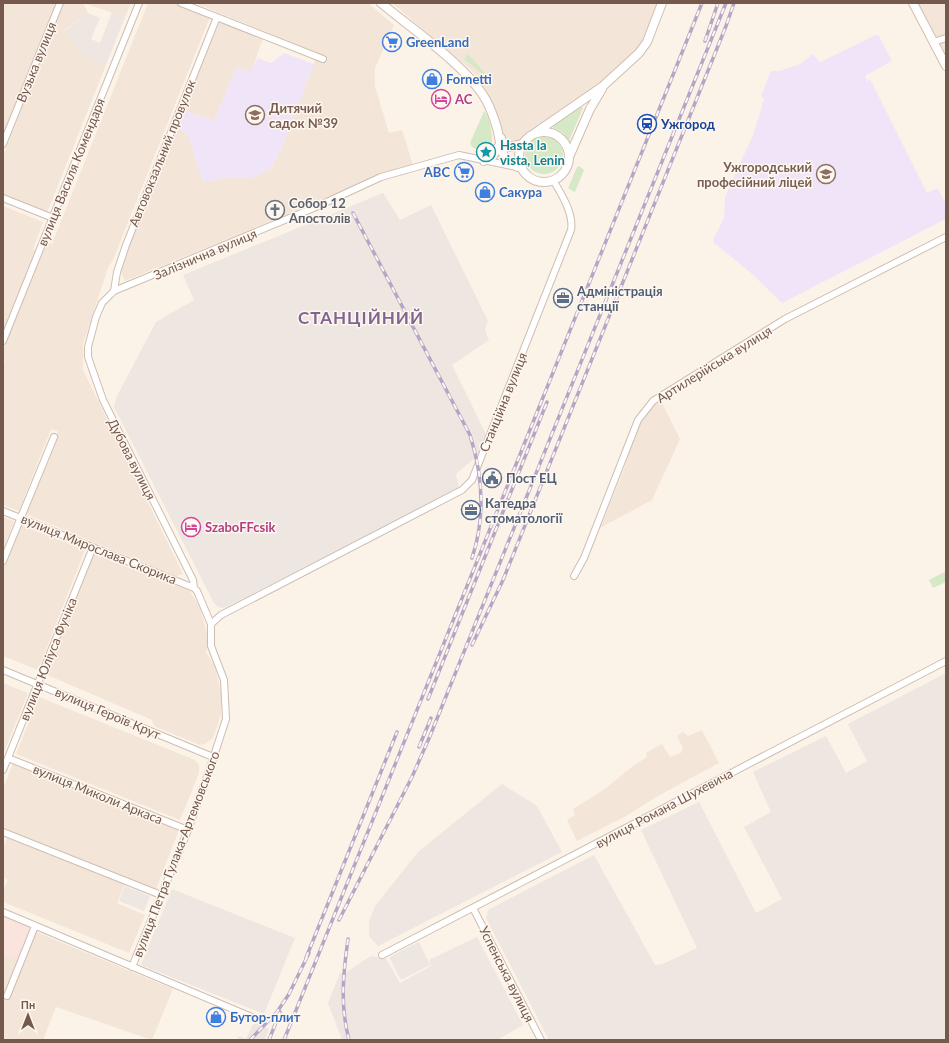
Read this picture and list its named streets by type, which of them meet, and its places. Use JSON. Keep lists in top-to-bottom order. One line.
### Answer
{"streets":{"main road":["Залізнична вулиця"],"street":["Вузька вулиця","Автовокзальний провулок","вулиця Василя Комендаря","Артилерійська вулиця","Станційна вулиця","Дубова вулиця","вулиця Мирослава Скорика","вулиця Юліуса Фучіка","вулиця Героїв Крут","вулиця Миколи Аркаса","вулиця Романа Шухевича","вулиця Петра Гулака-Артемовського","Успенська вулиця"]},"crossings":[["Автовокзальний провулок","Залізнична вулиця"],["Автовокзальний провулок","Дубова вулиця"],["Залізнична вулиця","Станційна вулиця"],["Залізнична вулиця","Дубова вулиця"],["Станційна вулиця","Дубова вулиця"],["Станційна вулиця","вулиця Петра Гулака-Артемовського"],["Дубова вулиця","вулиця Мирослава Скорика"],["Дубова вулиця","вулиця Петра Гулака-Артемовського"],["вулиця Мирослава Скорика","вулиця Юліуса Фучіка"],["вулиця Юліуса Фучіка","вулиця Героїв Крут"],["вулиця Юліуса Фучіка","вулиця Миколи Аркаса"],["вулиця Героїв Крут","вулиця Петра Гулака-Артемовського"],["вулиця Миколи Аркаса","вулиця Петра Гулака-Артемовського"],["вулиця Романа Шухевича","Успенська вулиця"]],"districts":["СТАНЦІЙНИЙ"],"places":{"supermarket":["GreenLand","ABC"],"shop":["Fornetti","Сакура","Бутор-плит"],"hotel":["AC","SzaboFFcsik"],"school or university":["Дитячий садок №39","Ужгородський професійний ліцей"],"station":["Ужгород"],"place":["Hasta la vista, Lenin"],"church":["Собор 12 Апостолів"],"office":["Адміністрація станції","Катедра стоматології"],"public building":["Пост ЕЦ"]},"north":"top"}
